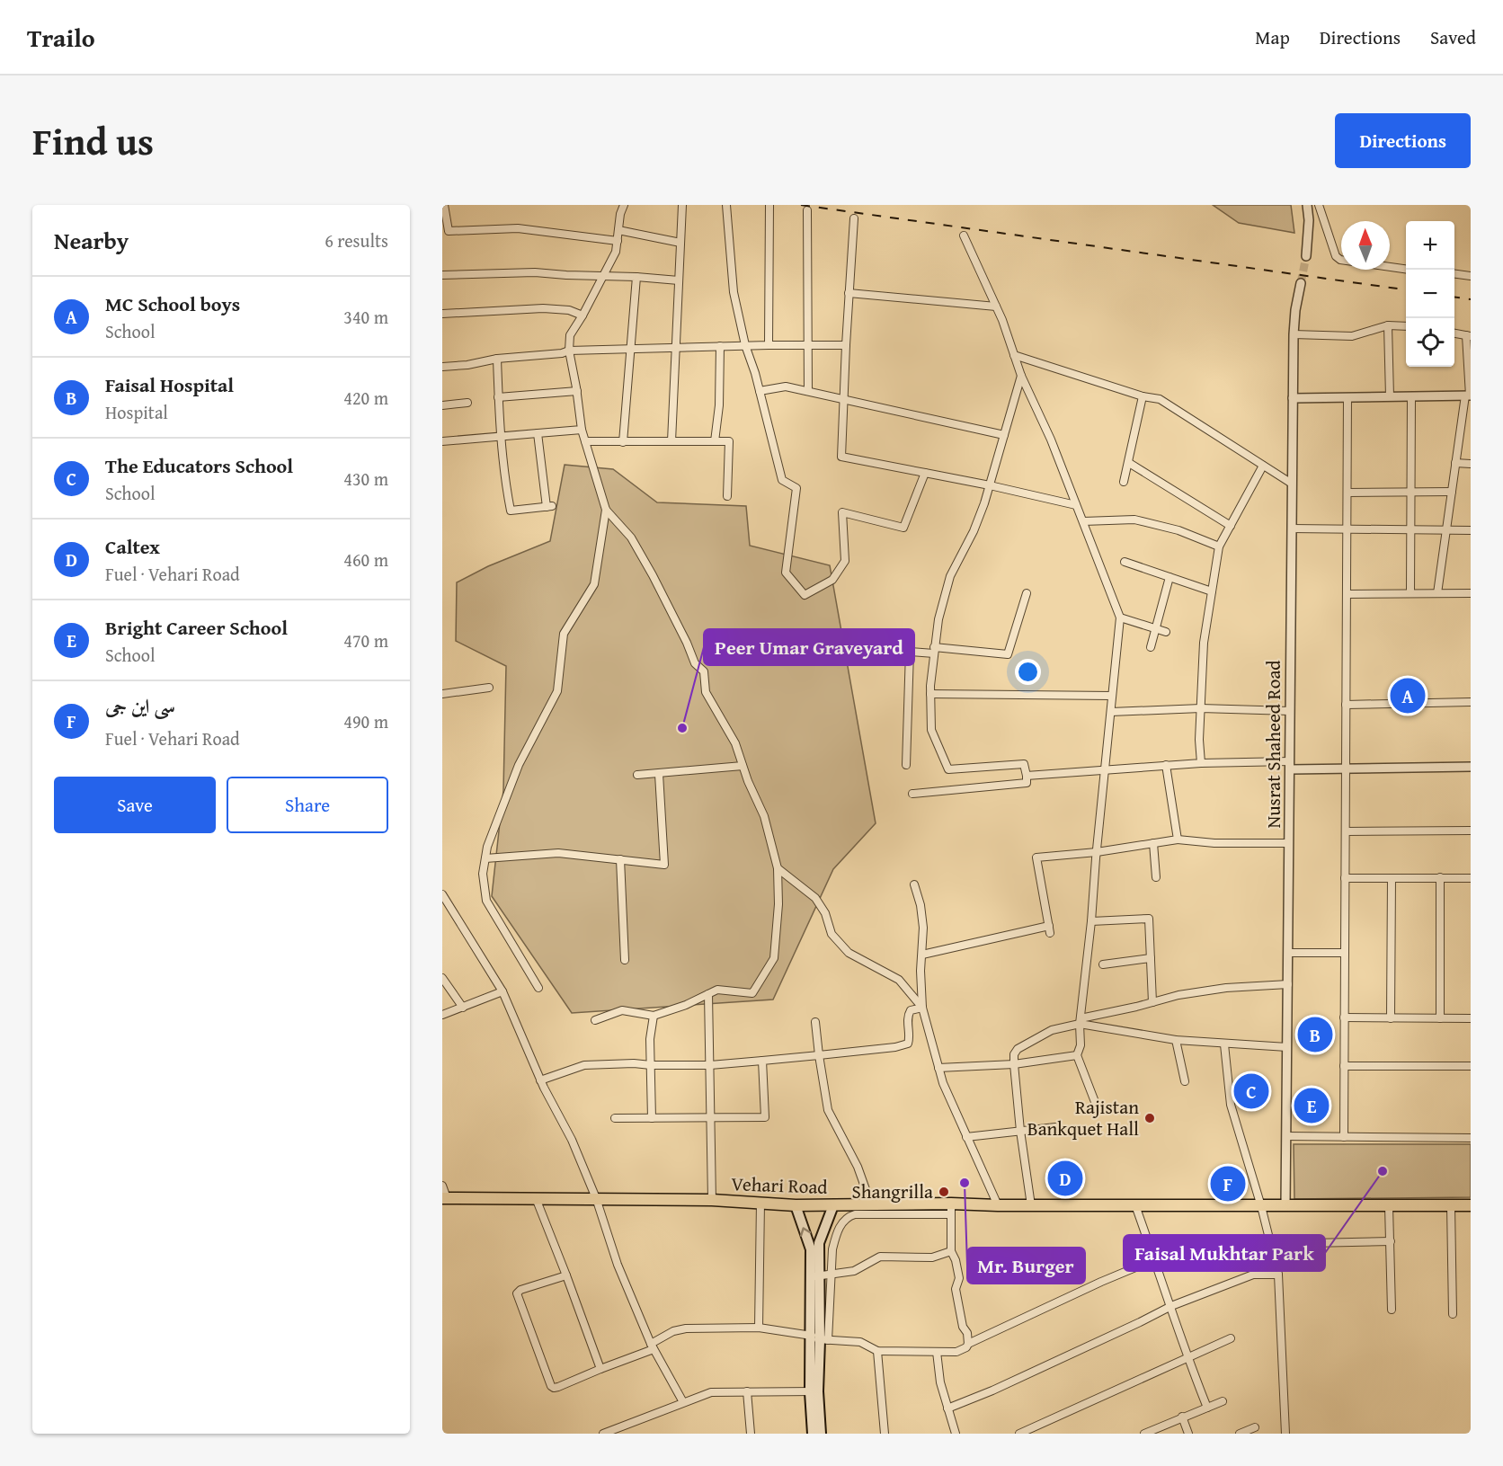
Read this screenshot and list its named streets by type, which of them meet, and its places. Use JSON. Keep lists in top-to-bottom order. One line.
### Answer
{"streets":{"main road":["Vehari Road"],"street":["Nusrat Shaheed Road"]},"crossings":[["Nusrat Shaheed Road","Vehari Road"]],"places":["Peer Umar Graveyard","Rajistan Bankquet Hall","Faisal Mukhtar Park","Mr. Burger","Shangrilla"],"north":"top","page":{"header":"Trailo","nav":["Map","Directions","Saved"],"title":"Find us","buttons":["Directions",["Save","Share"]],"heading":["Nearby","6 results"],"map_buttons":["+","−"],"list":[{"mark":"A","name":"MC School boys","note":"School","value":"340 m"},{"mark":"B","name":"Faisal Hospital","note":"Hospital","value":"420 m"},{"mark":"C","name":"The Educators School","note":"School","value":"430 m"},{"mark":"D","name":"Caltex","note":"Fuel · Vehari Road","value":"460 m"},{"mark":"E","name":"Bright Career School","note":"School","value":"470 m"},{"mark":"F","name":"سی این جی","note":"Fuel · Vehari Road","value":"490 m"}],"pins":["A","B","C","E","D","F"]}}
